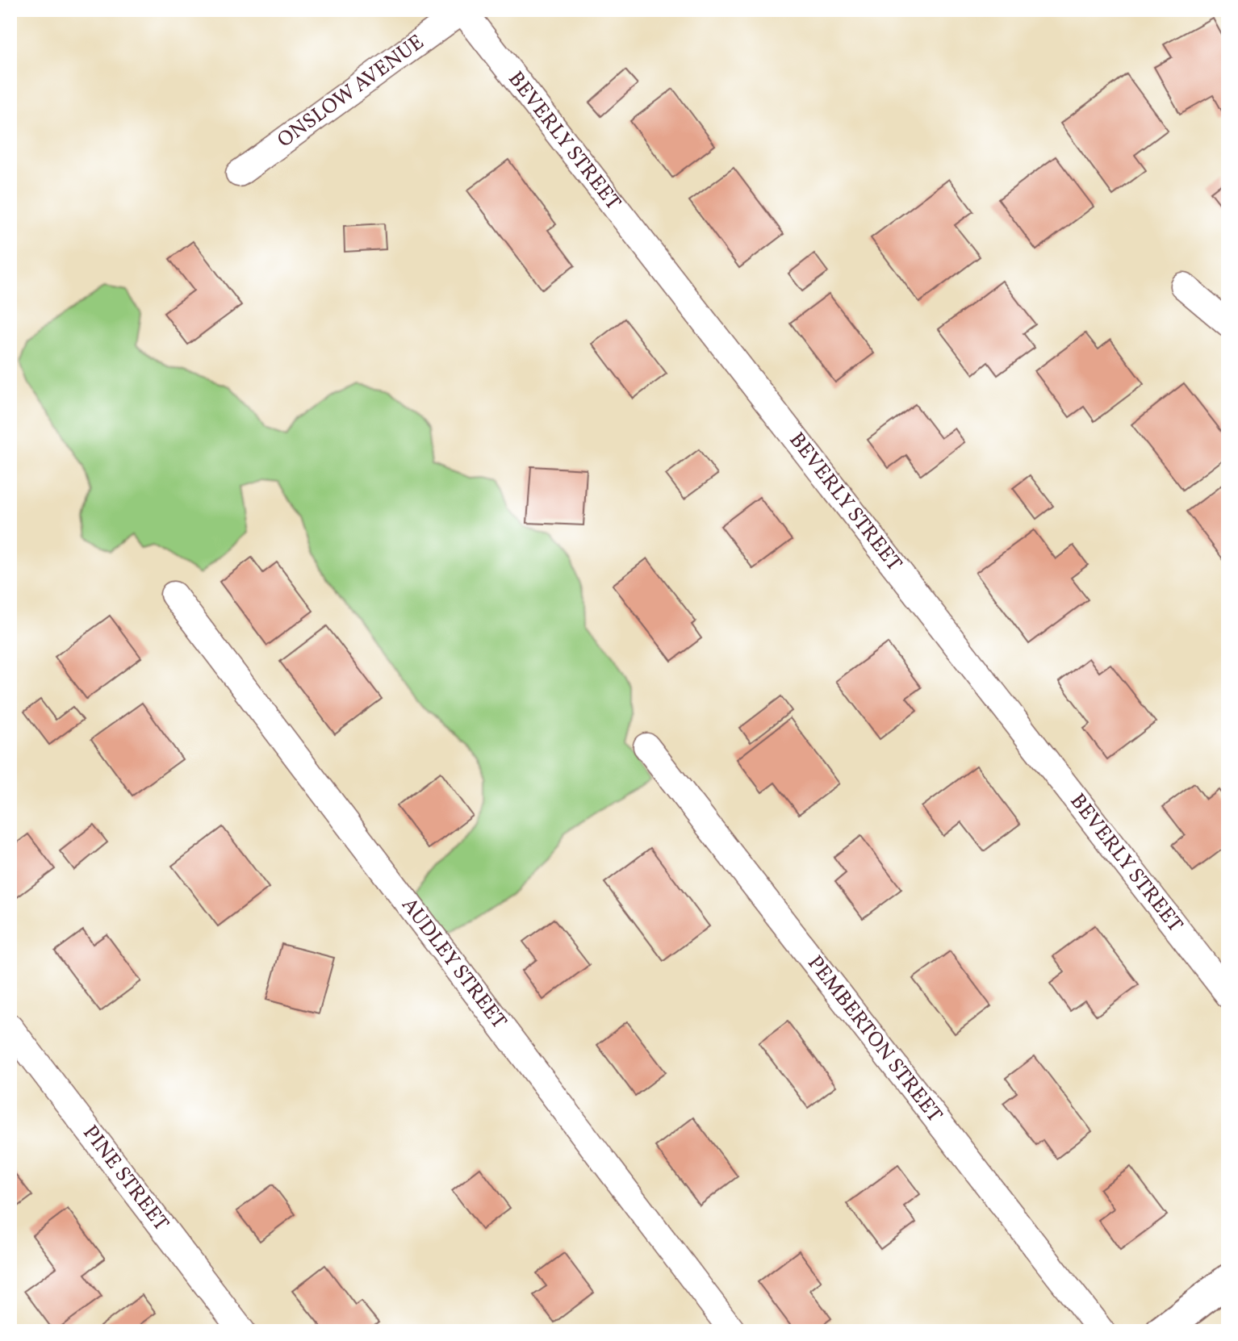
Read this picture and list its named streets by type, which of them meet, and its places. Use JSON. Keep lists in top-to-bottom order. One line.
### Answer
{"streets":{"street":["ONSLOW AVENUE","BEVERLY STREET","AUDLEY STREET","PEMBERTON STREET","PINE STREET"]},"crossings":[["ONSLOW AVENUE","BEVERLY STREET"]]}
